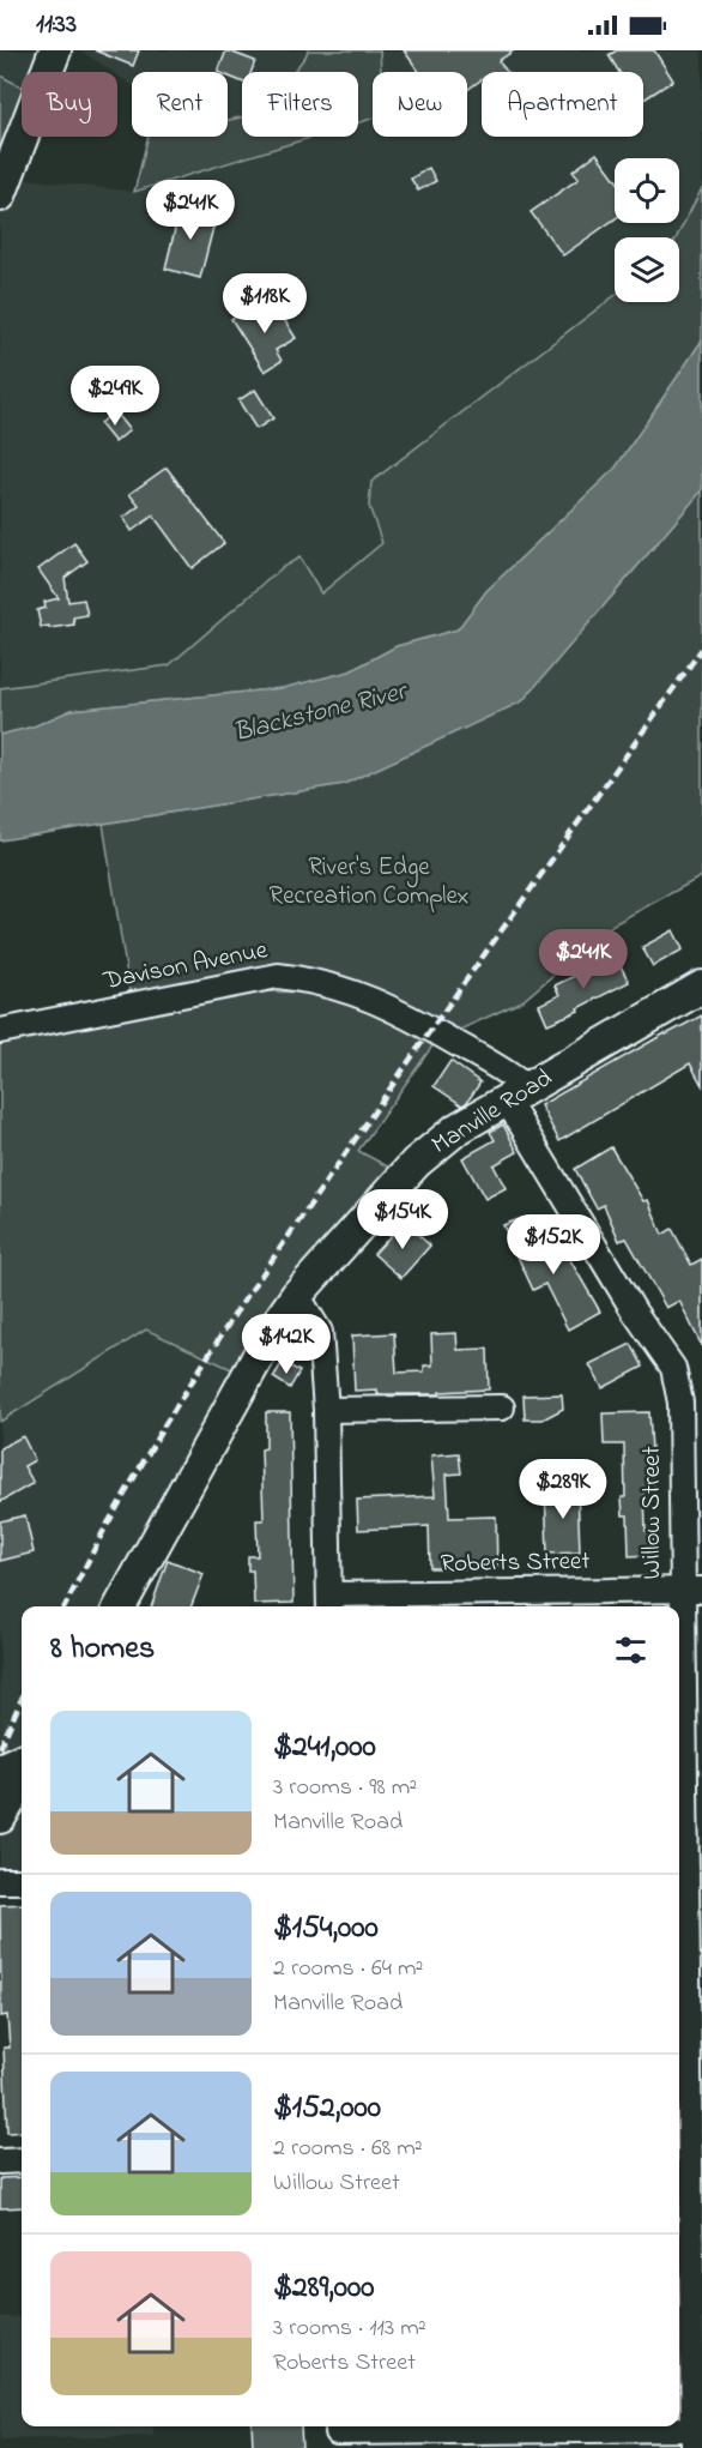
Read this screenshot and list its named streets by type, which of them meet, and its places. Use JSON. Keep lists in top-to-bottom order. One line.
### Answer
{"streets":{"main road":["Manville Road"],"street":["Davison Avenue","Willow Street","Roberts Street"]},"crossings":[["Davison Avenue","Manville Road"],["Davison Avenue","Willow Street"],["Manville Road","Willow Street"],["Willow Street","Roberts Street"]],"water":["Blackstone River"],"parks":["River's Edge Recreation Complex"],"page":{"status":"11:33","chip":["Buy","Rent","Filters","New","Apartment"],"price":["$241K","$118K","$249K","$241K","$154K","$152K","$142K","$289K"],"heading":"8 homes","list":[{"name":"$241,000","note":"3 rooms · 98 m² · Manville Road"},{"name":"$154,000","note":"2 rooms · 64 m² · Manville Road"},{"name":"$152,000","note":"2 rooms · 68 m² · Willow Street"},{"name":"$289,000","note":"3 rooms · 113 m² · Roberts Street"}]}}
